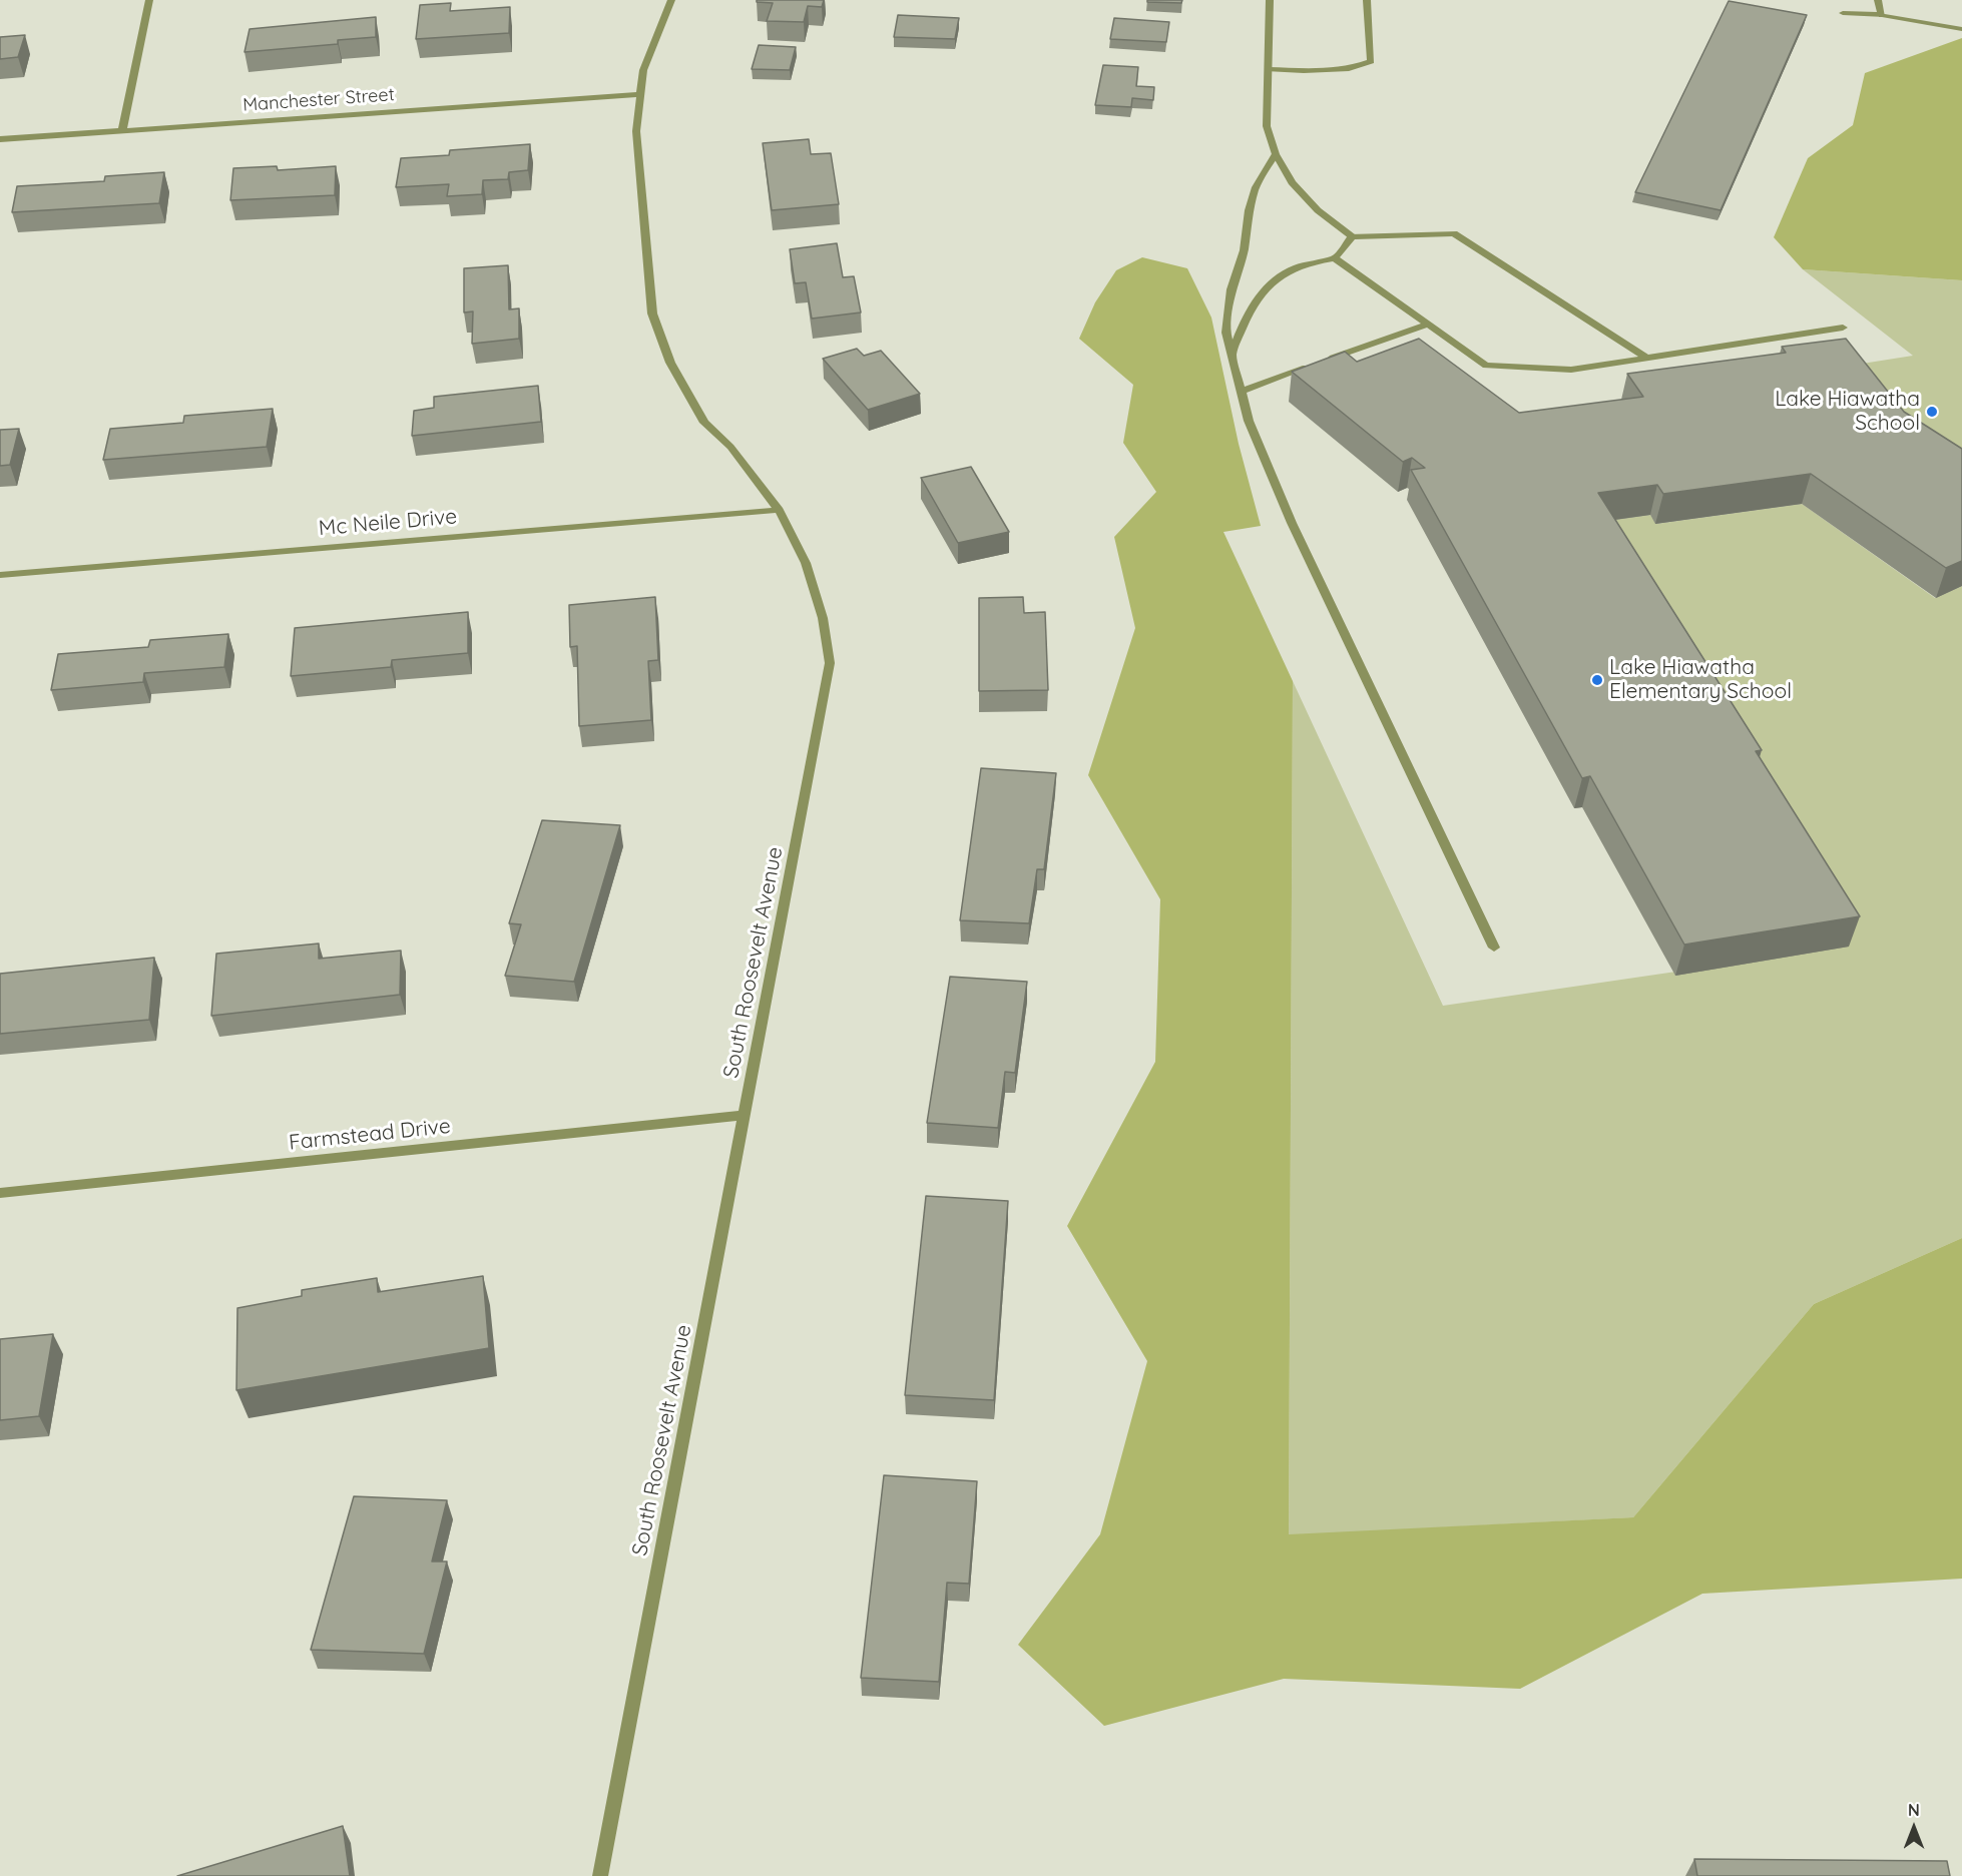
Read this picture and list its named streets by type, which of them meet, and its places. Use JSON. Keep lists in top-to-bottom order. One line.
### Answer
{"streets":{"street":["Manchester Street","Mc Neile Drive","South Roosevelt Avenue","Farmstead Drive"]},"crossings":[["Manchester Street","South Roosevelt Avenue"],["Mc Neile Drive","South Roosevelt Avenue"],["South Roosevelt Avenue","Farmstead Drive"]],"places":["Lake Hiawatha School","Lake Hiawatha Elementary School"],"north":"top"}
